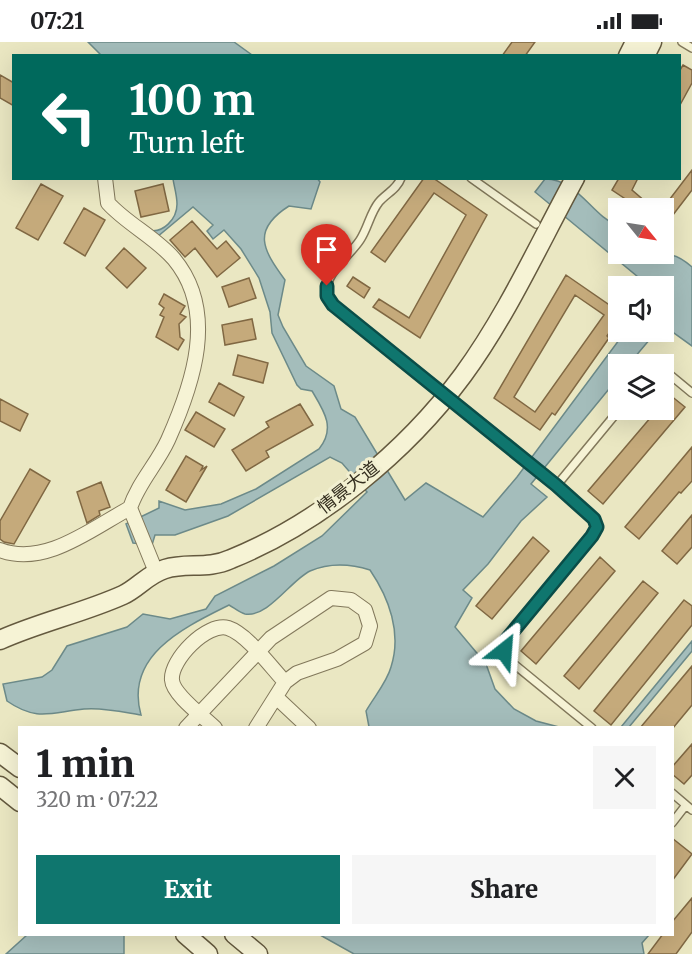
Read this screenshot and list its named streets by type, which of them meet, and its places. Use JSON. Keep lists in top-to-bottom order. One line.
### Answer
{"streets":{"street":["情景大道"]},"north":"bottom right","page":{"status":"07:21","turn":["100 m","Turn left"],"heading":["1 min","320 m · 07:22"],"buttons":["Exit","Share"]}}
